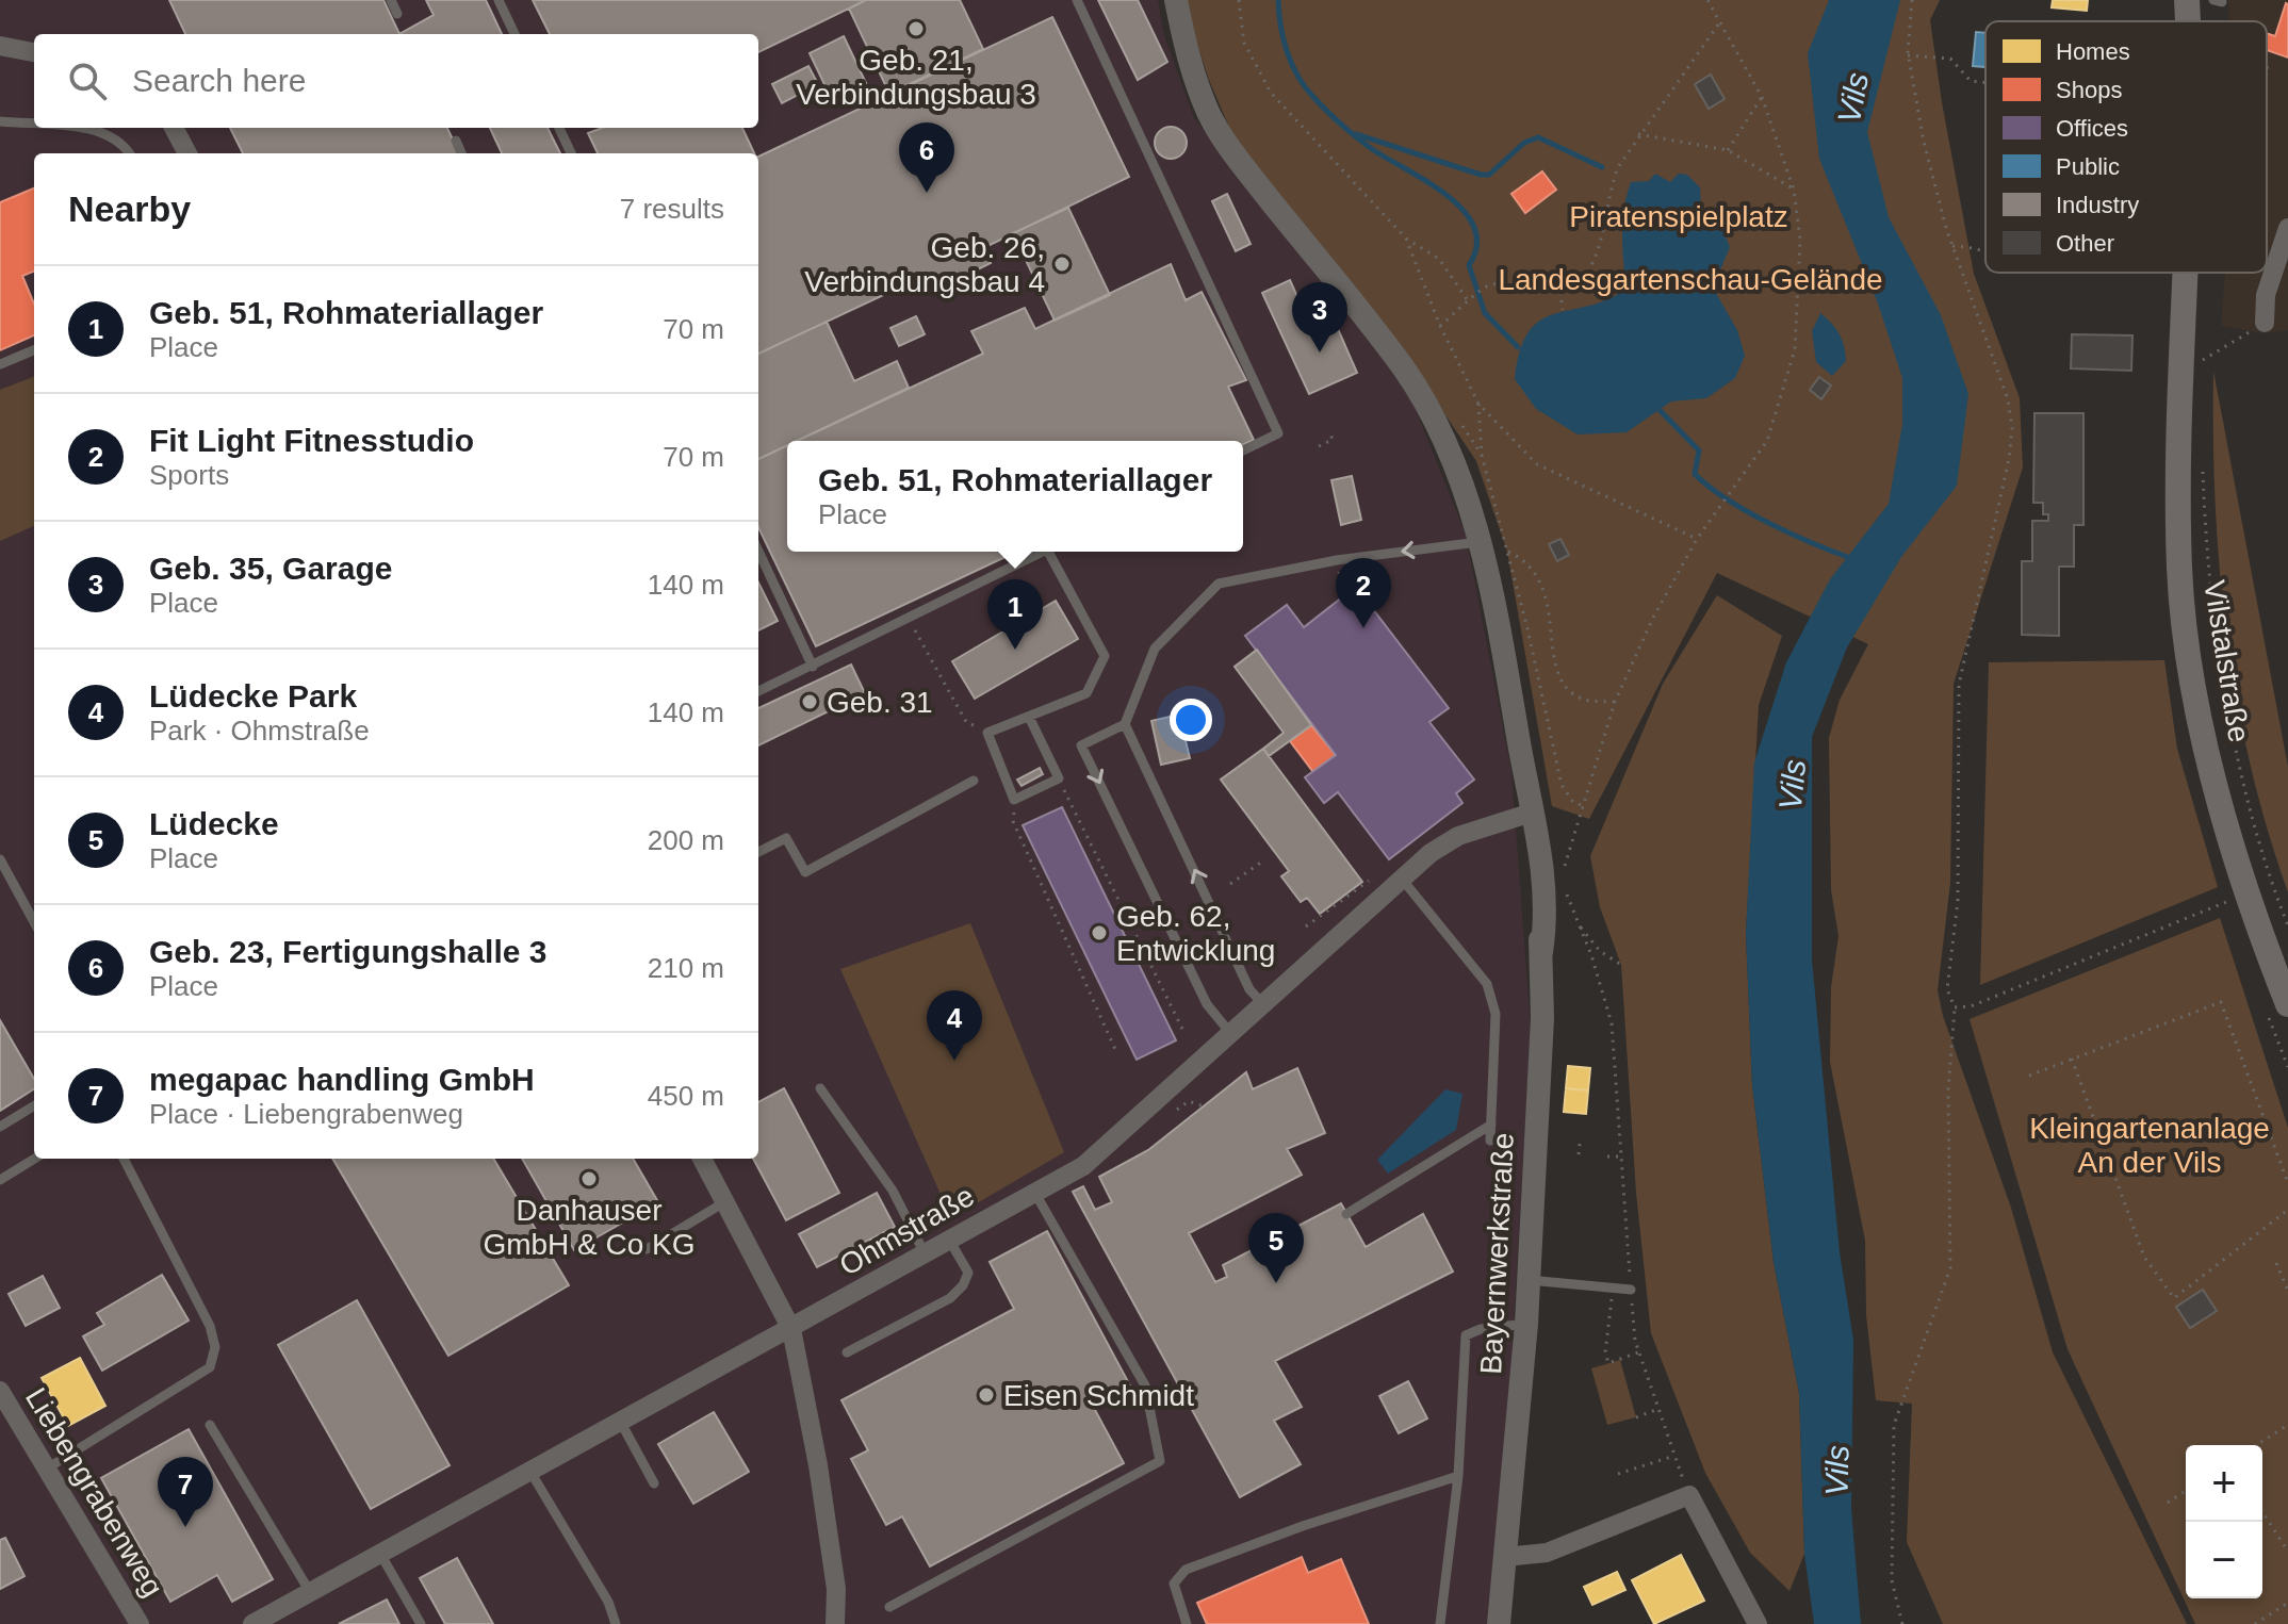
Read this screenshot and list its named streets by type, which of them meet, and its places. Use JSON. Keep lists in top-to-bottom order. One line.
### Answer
{"streets":{"main road":["Vilstalstraße"],"street":["Ohmstraße","Bayernwerkstraße","Liebengrabenweg"]},"crossings":[["Ohmstraße","Bayernwerkstraße"]],"water":["Vils"],"parks":["Piratenspielplatz","Landesgartenschau-Gelände","Kleingartenanlage An der Vils"],"places":["Geb. 21, Verbindungsbau 3","Geb. 26, Verbindungsbau 4","Geb. 31","Geb. 62, Entwicklung","Danhauser GmbH & Co KG","Eisen Schmidt"],"legend":["Homes","Shops","Offices","Public","Industry","Other"],"page":{"search":"Search here","pins":["6","3","2","1","4","5","7"],"heading":["Nearby","7 results"],"list":[{"mark":"1","name":"Geb. 51, Rohmateriallager","note":"Place","value":"70 m"},{"mark":"2","name":"Fit Light Fitnesstudio","note":"Sports","value":"70 m"},{"mark":"3","name":"Geb. 35, Garage","note":"Place","value":"140 m"},{"mark":"4","name":"Lüdecke Park","note":"Park · Ohmstraße","value":"140 m"},{"mark":"5","name":"Lüdecke","note":"Place","value":"200 m"},{"mark":"6","name":"Geb. 23, Fertigungshalle 3","note":"Place","value":"210 m"},{"mark":"7","name":"megapac handling GmbH","note":"Place · Liebengrabenweg","value":"450 m"}],"popup":["Geb. 51, Rohmateriallager","Place"],"map_buttons":["+","−"]}}
